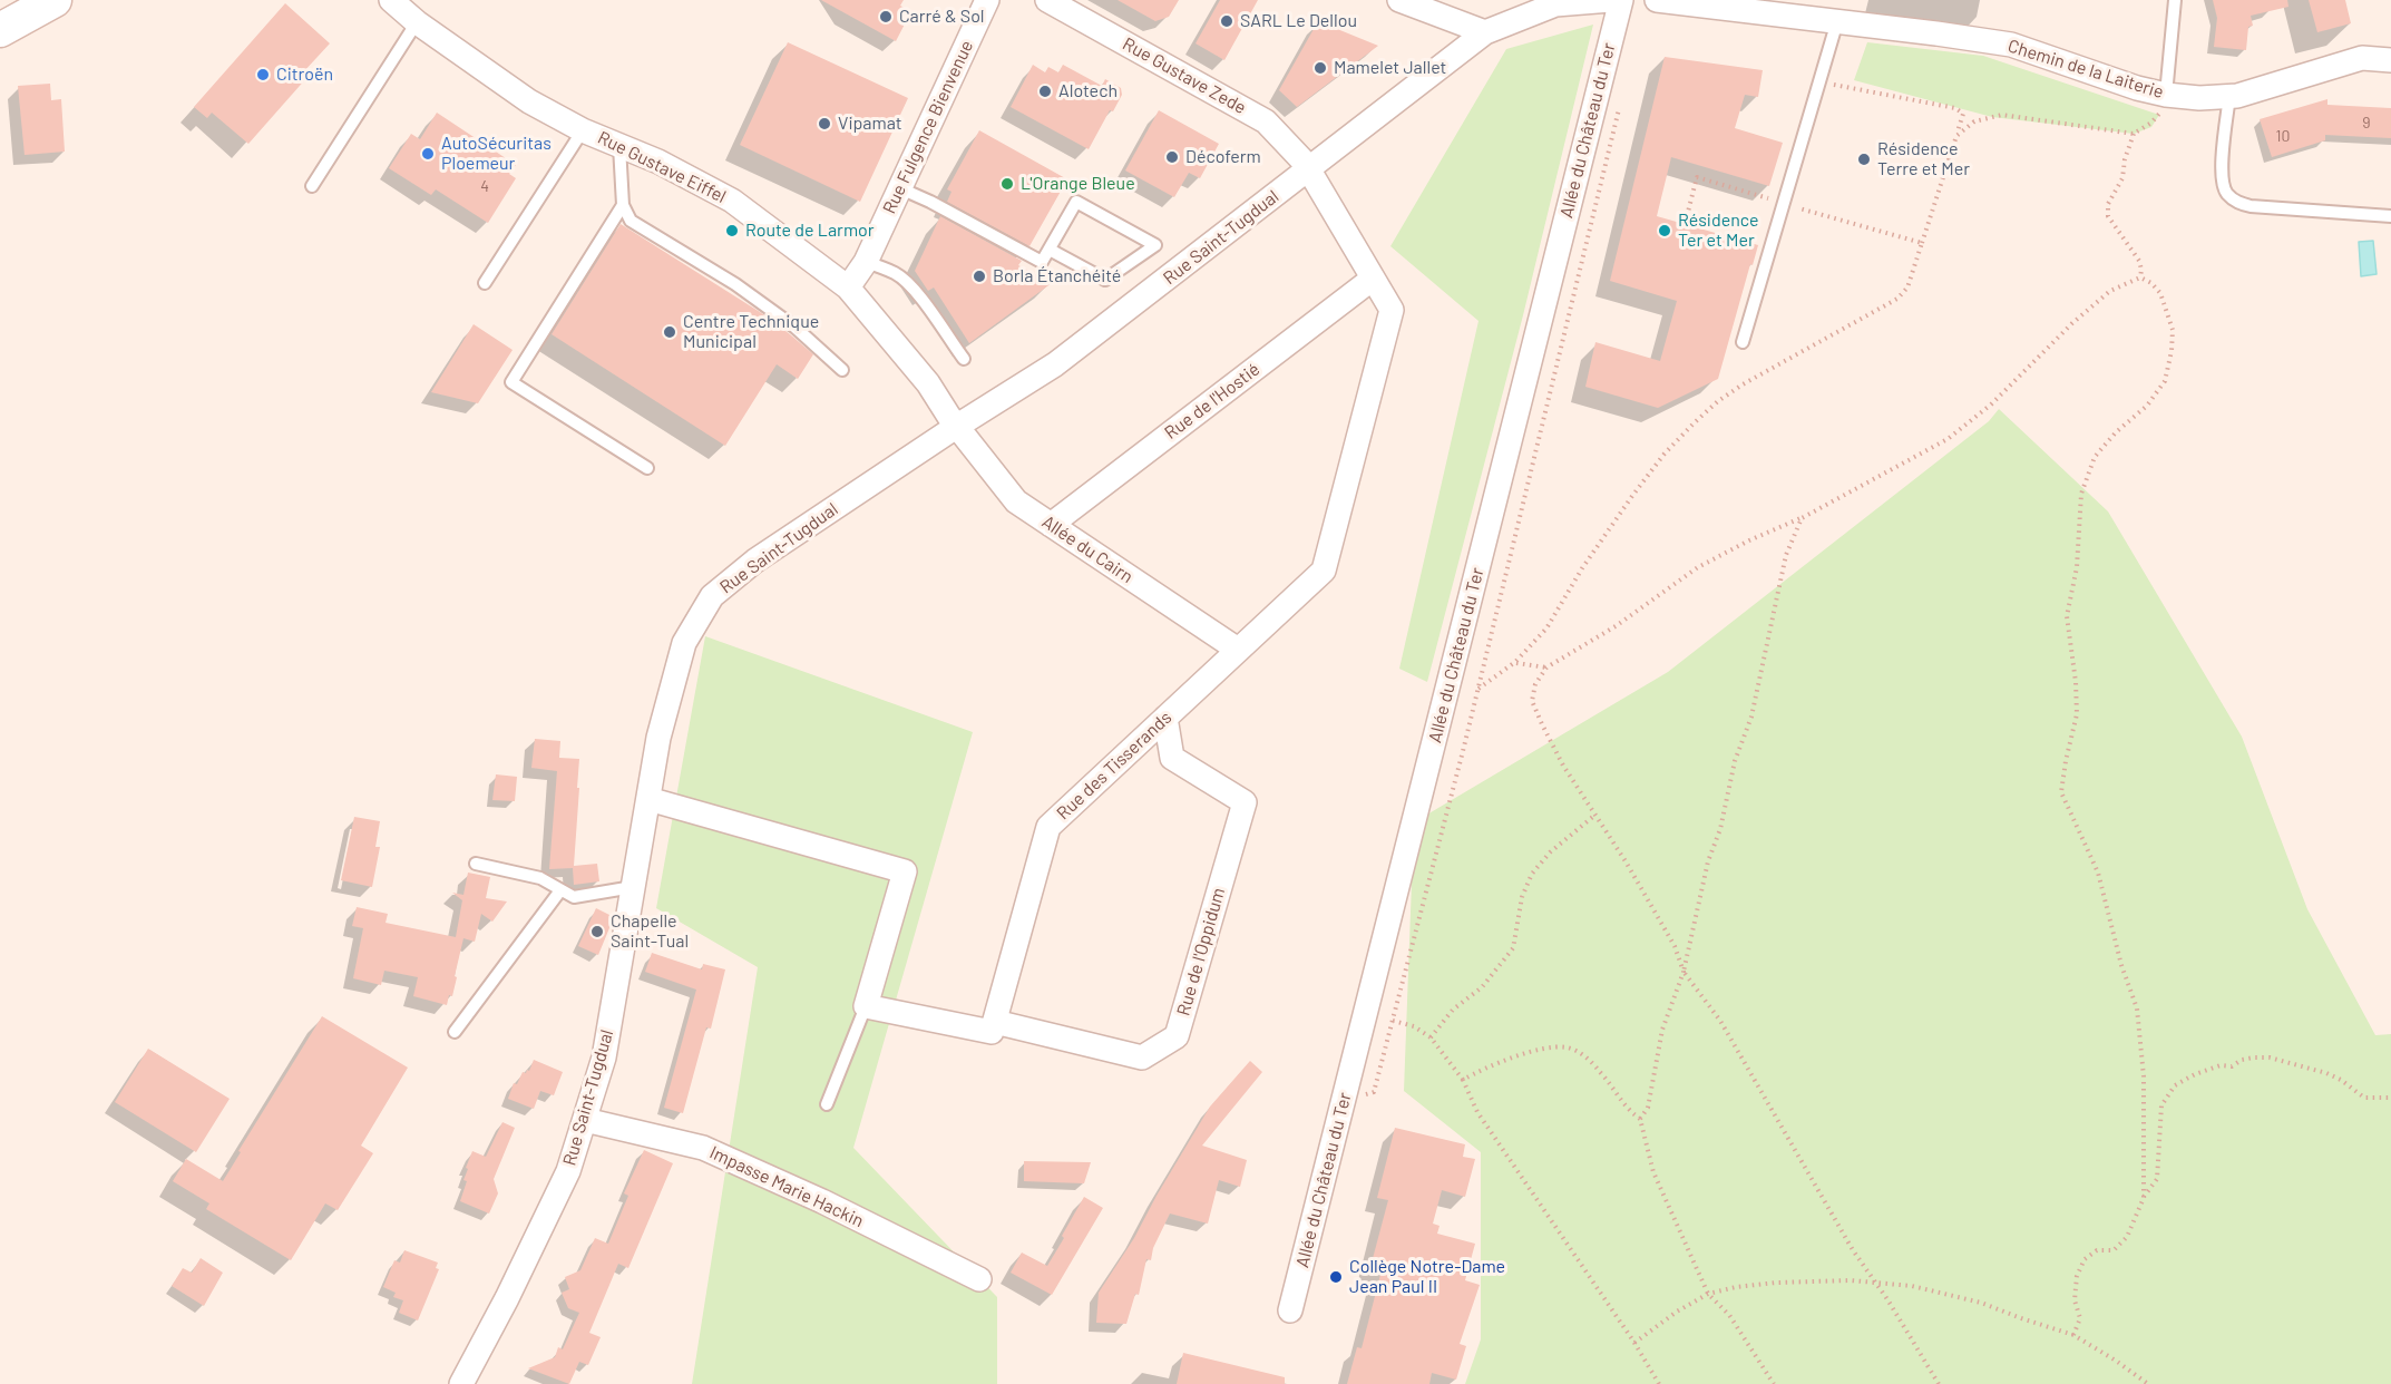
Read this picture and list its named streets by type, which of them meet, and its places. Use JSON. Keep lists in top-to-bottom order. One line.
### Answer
{"streets":{"street":["Chemin de la Laiterie","Rue Gustave Zede","Rue Fulgence Bienvenue","Allée du Château du Ter","Rue Gustave Eiffel","Rue Saint-Tugdual","Rue de l'Hostié","Allée du Cairn","Rue des Tisserands","Rue de l'Oppidum","Impasse Marie Hackin"]},"crossings":[["Rue Gustave Zede","Rue Saint-Tugdual"],["Rue Gustave Zede","Rue des Tisserands"],["Rue Fulgence Bienvenue","Rue Gustave Eiffel"],["Rue Gustave Eiffel","Rue Saint-Tugdual"],["Rue Gustave Eiffel","Allée du Cairn"],["Rue Saint-Tugdual","Allée du Cairn"],["Rue Saint-Tugdual","Rue des Tisserands"],["Rue Saint-Tugdual","Impasse Marie Hackin"],["Rue de l'Hostié","Allée du Cairn"],["Rue de l'Hostié","Rue des Tisserands"],["Allée du Cairn","Rue des Tisserands"],["Rue des Tisserands","Rue de l'Oppidum"]],"places":["Carré & Sol","SARL Le Dellou","Mamelet Jallet","Citroën","Alotech","Vipamat","AutoSécuritas Ploemeur","Décoferm","Résidence Terre et Mer","L'Orange Bleue","Route de Larmor","Résidence Ter et Mer","Borla Étanchéité","Centre Technique Municipal","Chapelle Saint-Tual","Collège Notre-Dame Jean Paul II"],"house_numbers":["9","10","4"]}
